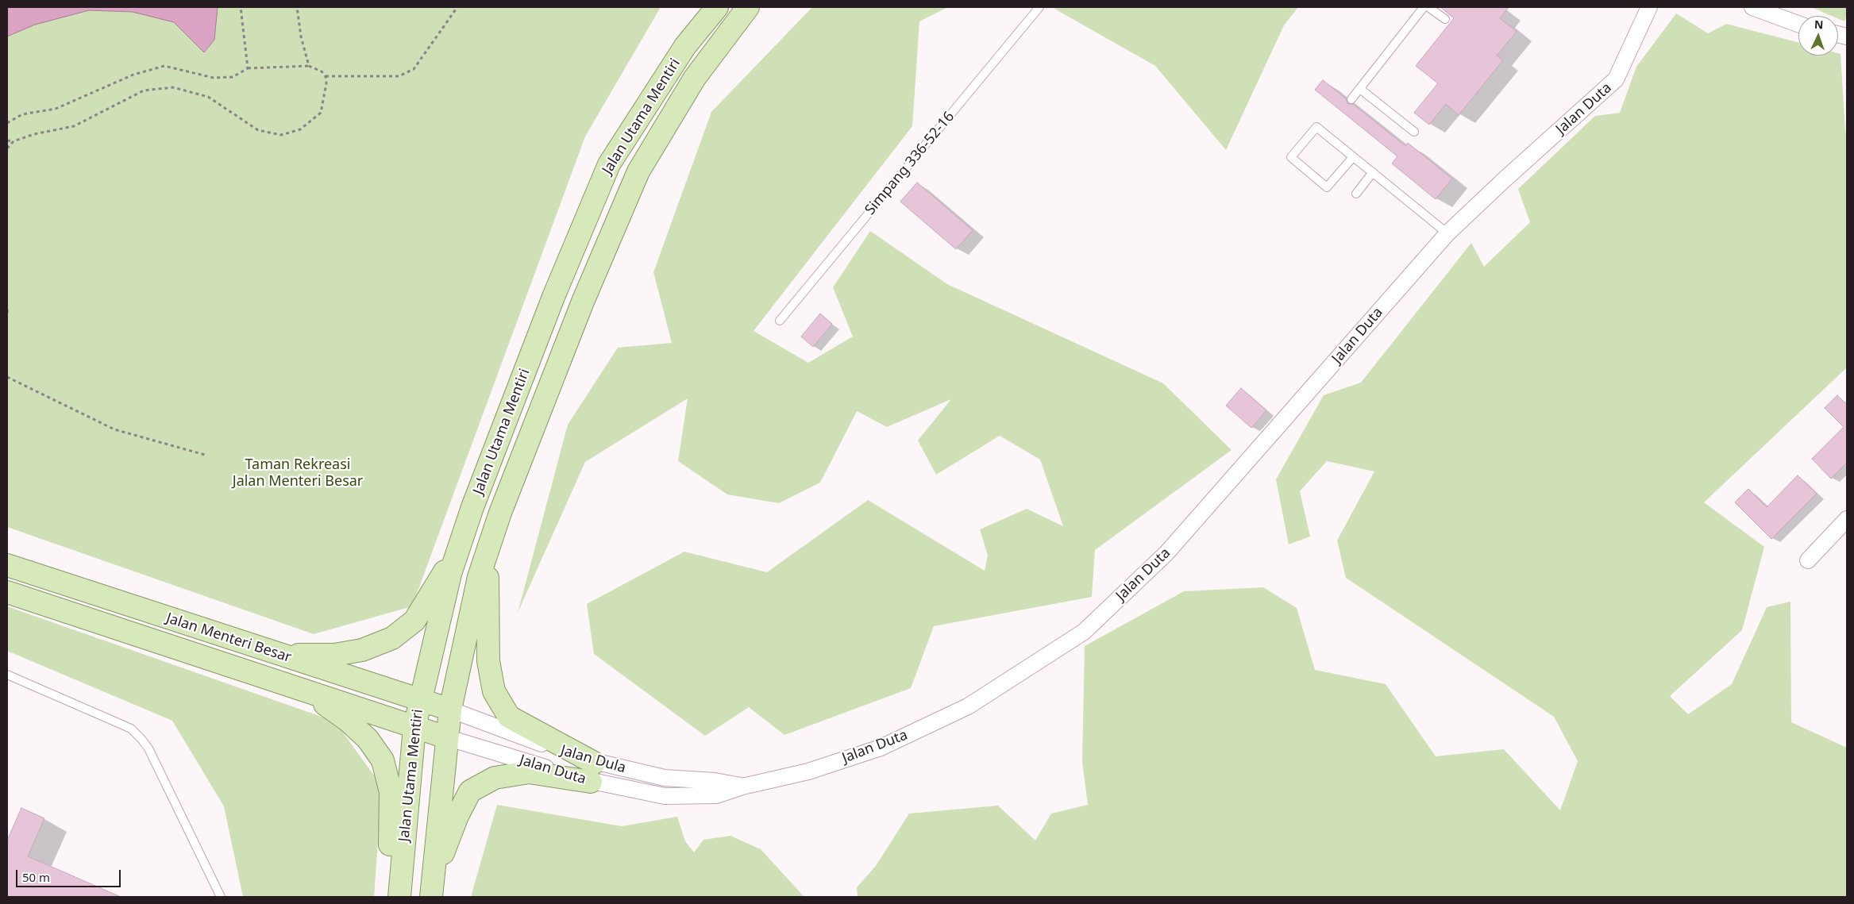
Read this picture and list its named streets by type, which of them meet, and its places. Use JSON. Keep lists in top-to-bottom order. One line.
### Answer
{"streets":{"main road":["Jalan Utama Mentiri","Jalan Menteri Besar"],"street":["Jalan Duta","Jalan Dula"],"lane":["Simpang 336-52-16"]},"crossings":[["Jalan Duta","Jalan Utama Mentiri"],["Jalan Duta","Jalan Menteri Besar"],["Jalan Duta","Jalan Dula"],["Jalan Utama Mentiri","Jalan Menteri Besar"],["Jalan Utama Mentiri","Jalan Dula"],["Jalan Menteri Besar","Jalan Dula"]],"parks":["Taman Rekreasi Jalan Menteri Besar"],"scale_bar":"50 m","north":"top"}
